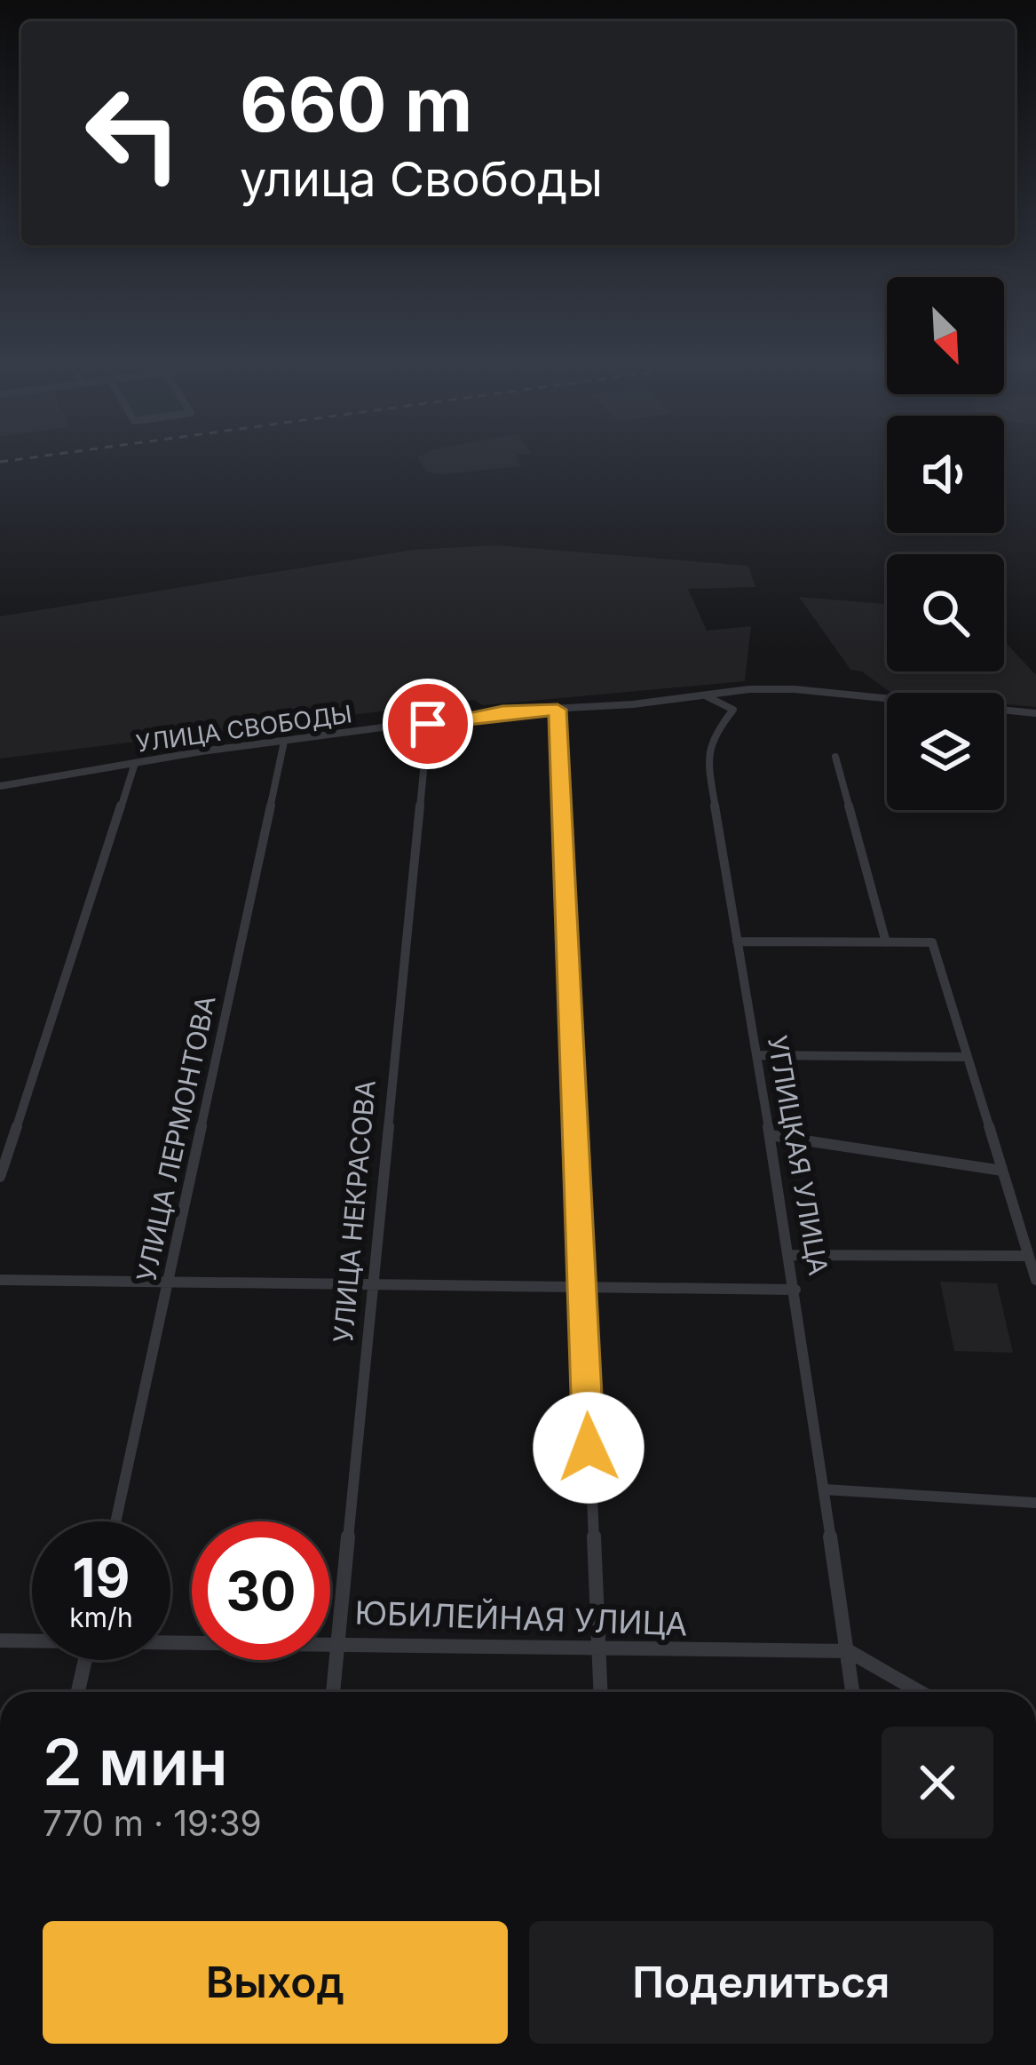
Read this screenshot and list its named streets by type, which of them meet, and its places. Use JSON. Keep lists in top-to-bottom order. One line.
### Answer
{"streets":{"street":["УЛИЦА СВОБОДЫ","УЛИЦА ЛЕРМОНТОВА","УГЛИЦКАЯ УЛИЦА","УЛИЦА НЕКРАСОВА","ЮБИЛЕЙНАЯ УЛИЦА"]},"crossings":[["УЛИЦА СВОБОДЫ","УЛИЦА ЛЕРМОНТОВА"],["УЛИЦА СВОБОДЫ","УГЛИЦКАЯ УЛИЦА"],["УЛИЦА СВОБОДЫ","УЛИЦА НЕКРАСОВА"],["УГЛИЦКАЯ УЛИЦА","ЮБИЛЕЙНАЯ УЛИЦА"],["УЛИЦА НЕКРАСОВА","ЮБИЛЕЙНАЯ УЛИЦА"]],"north":"bottom right","page":{"turn":["660 m","улица Свободы"],"speed":"19 km/h","limit":"30","heading":["2 мин","770 m · 19:39"],"buttons":["Выход","Поделиться"]}}
